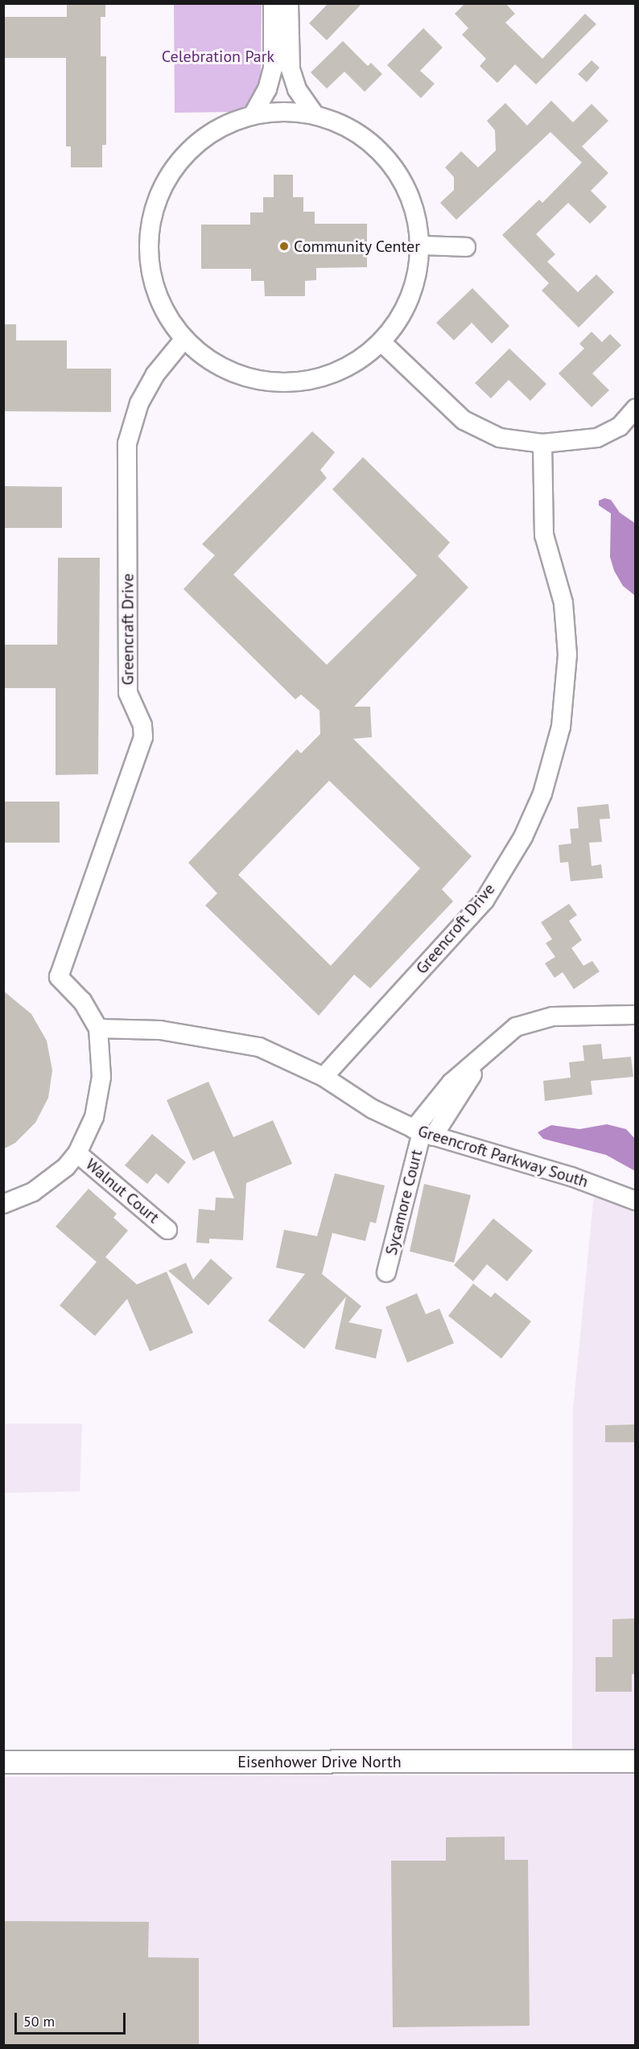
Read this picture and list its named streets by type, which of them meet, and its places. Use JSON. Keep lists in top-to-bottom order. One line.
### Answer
{"streets":{"street":["Greencraft Drive","Greencroft Drive","Greencroft Parkway South","Walnut Court","Sycamore Court","Eisenhower Drive North"]},"crossings":[["Greencroft Drive","Greencroft Parkway South"],["Greencroft Parkway South","Sycamore Court"]],"parks":["Celebration Park"],"places":["Community Center"],"scale_bar":"50 m"}
